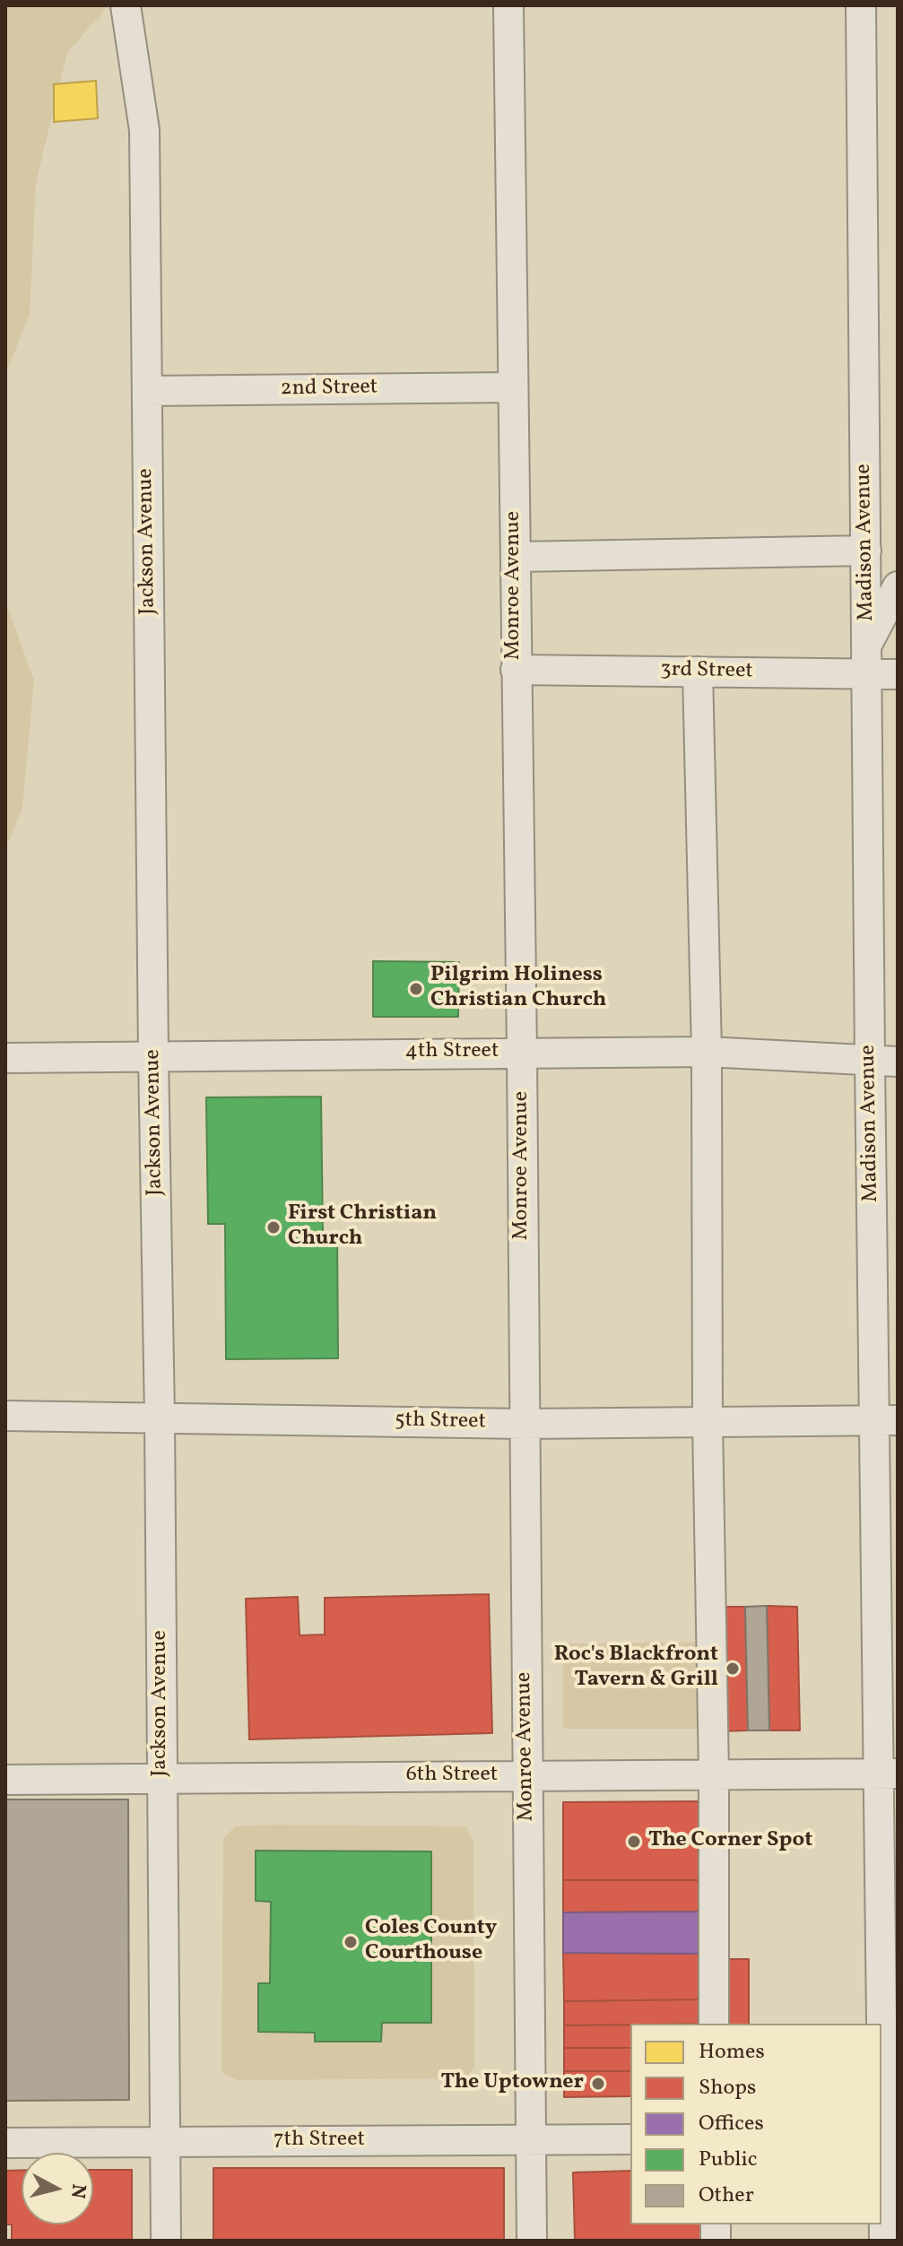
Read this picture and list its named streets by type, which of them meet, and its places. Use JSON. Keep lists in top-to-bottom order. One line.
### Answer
{"streets":{"street":["2nd Street","Jackson Avenue","Madison Avenue","Monroe Avenue","3rd Street","4th Street","5th Street","6th Street","7th Street"]},"crossings":[["2nd Street","Jackson Avenue"],["2nd Street","Monroe Avenue"],["Jackson Avenue","4th Street"],["Jackson Avenue","5th Street"],["Jackson Avenue","6th Street"],["Jackson Avenue","7th Street"],["Madison Avenue","3rd Street"],["Madison Avenue","4th Street"],["Madison Avenue","5th Street"],["Madison Avenue","6th Street"],["Monroe Avenue","3rd Street"],["Monroe Avenue","4th Street"],["Monroe Avenue","5th Street"],["Monroe Avenue","6th Street"],["Monroe Avenue","7th Street"]],"places":["Pilgrim Holiness Christian Church","First Christian Church","Roc's Blackfront Tavern & Grill","The Corner Spot","Coles County Courthouse","The Uptowner"],"legend":["Homes","Shops","Offices","Public","Other"],"north":"right"}
